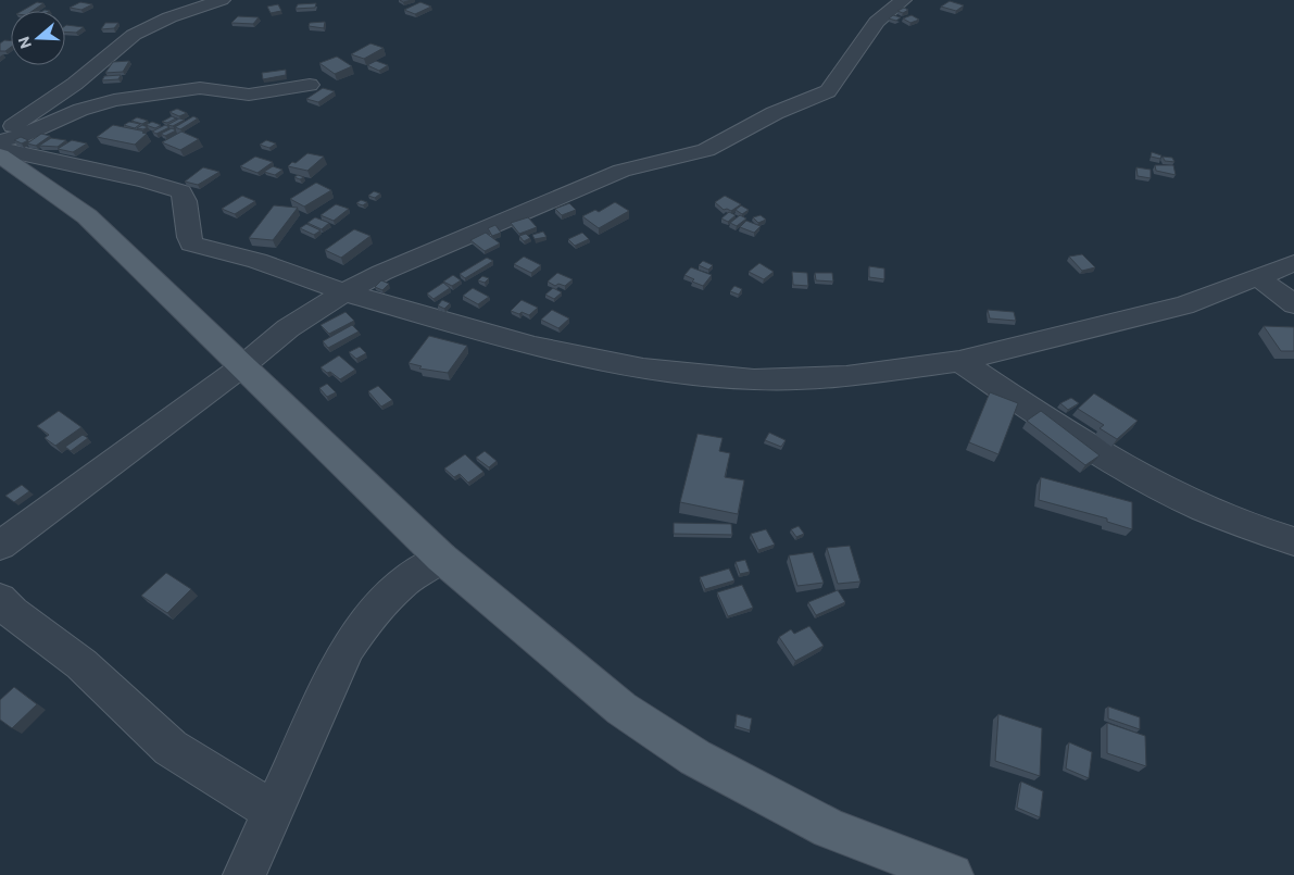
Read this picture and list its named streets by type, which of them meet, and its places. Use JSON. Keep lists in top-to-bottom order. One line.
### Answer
{"north":"left"}
